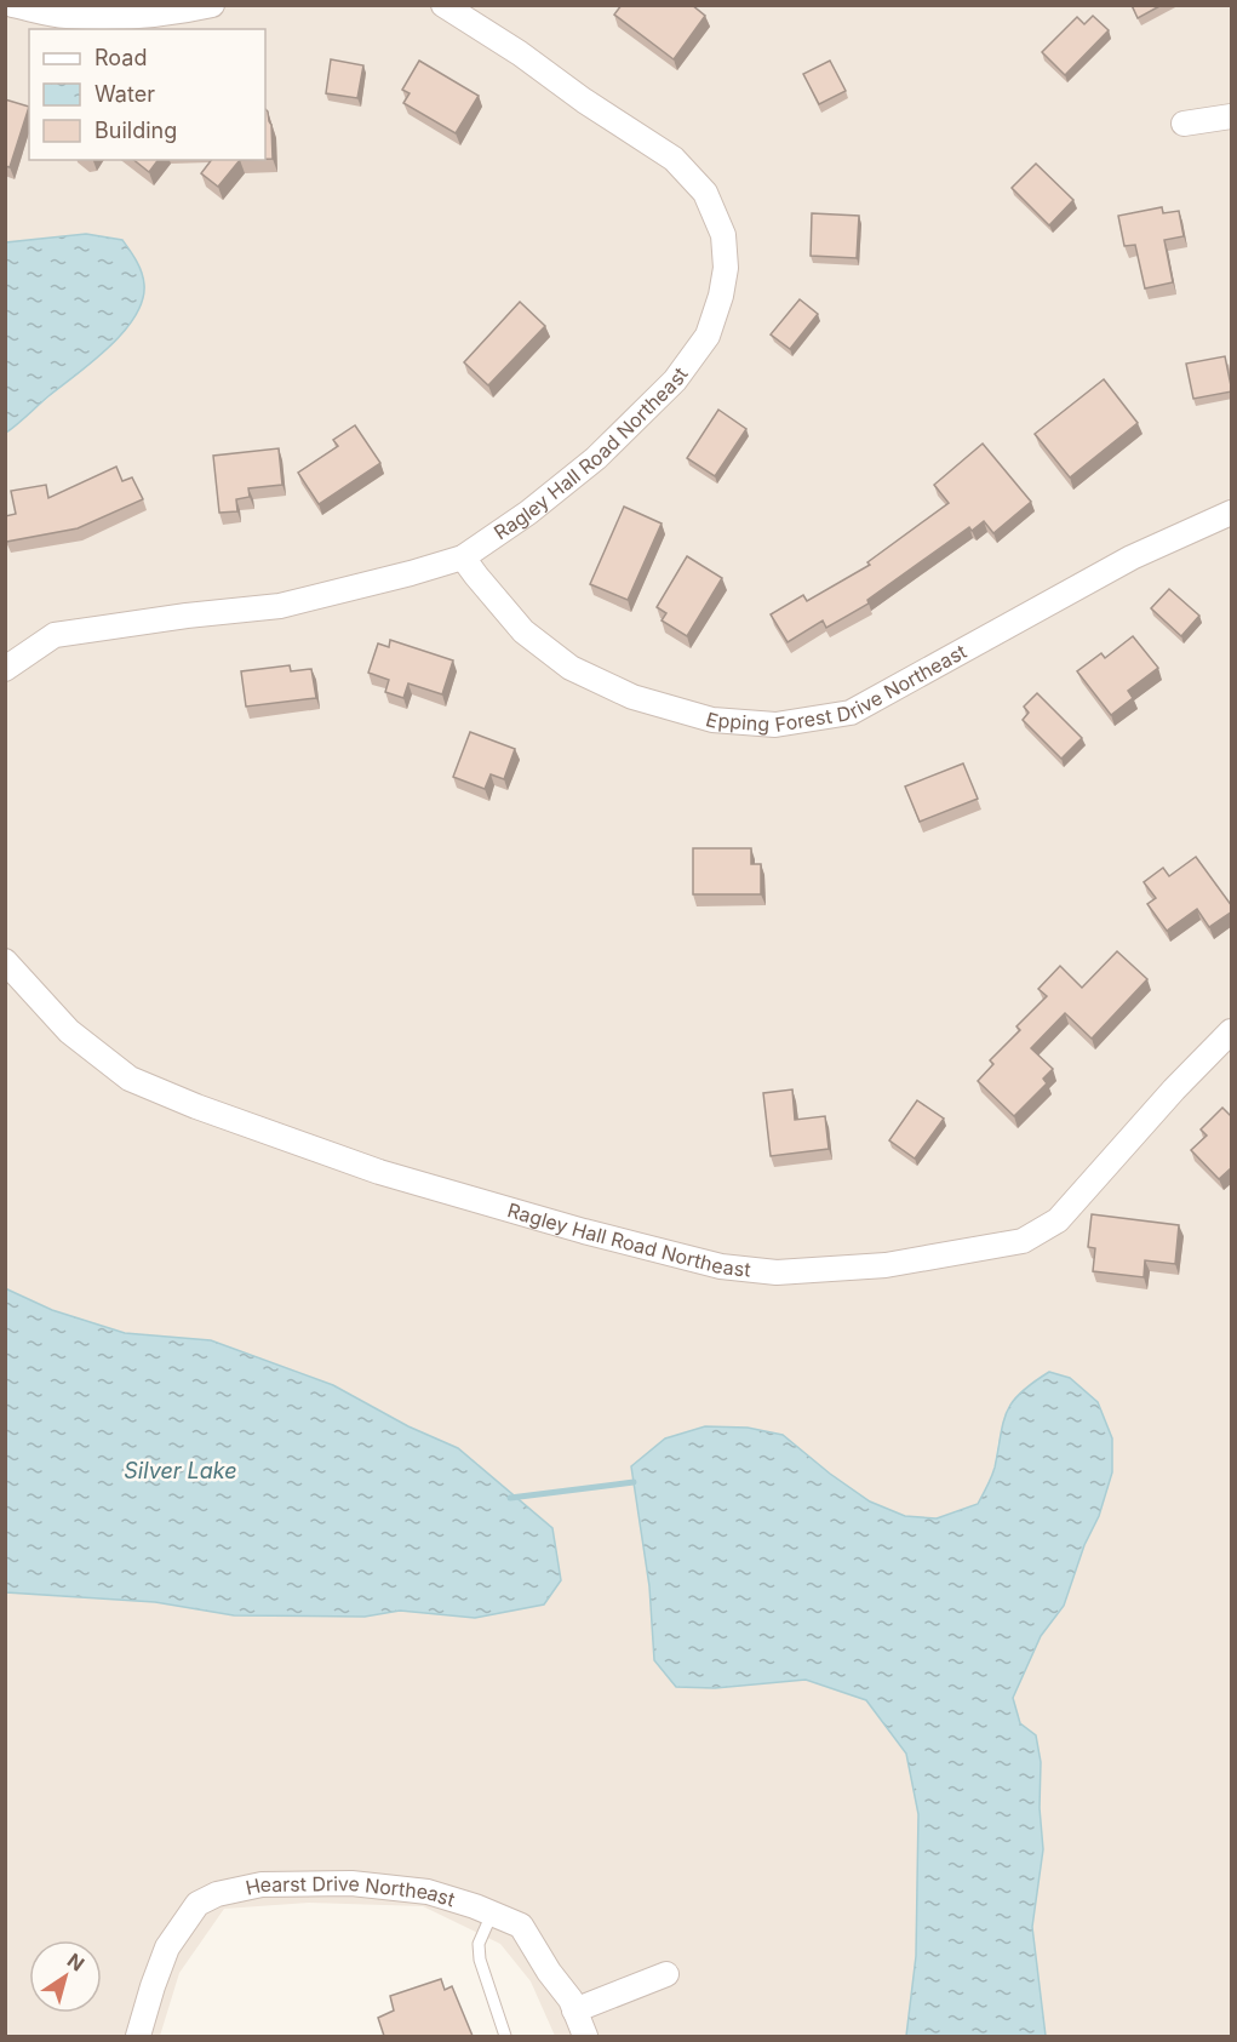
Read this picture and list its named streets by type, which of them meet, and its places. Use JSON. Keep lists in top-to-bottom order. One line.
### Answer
{"streets":{"street":["Ragley Hall Road Northeast","Epping Forest Drive Northeast","Hearst Drive Northeast"]},"crossings":[["Ragley Hall Road Northeast","Epping Forest Drive Northeast"]],"water":["Silver Lake"],"legend":["Road","Water","Building"],"north":"top right"}
